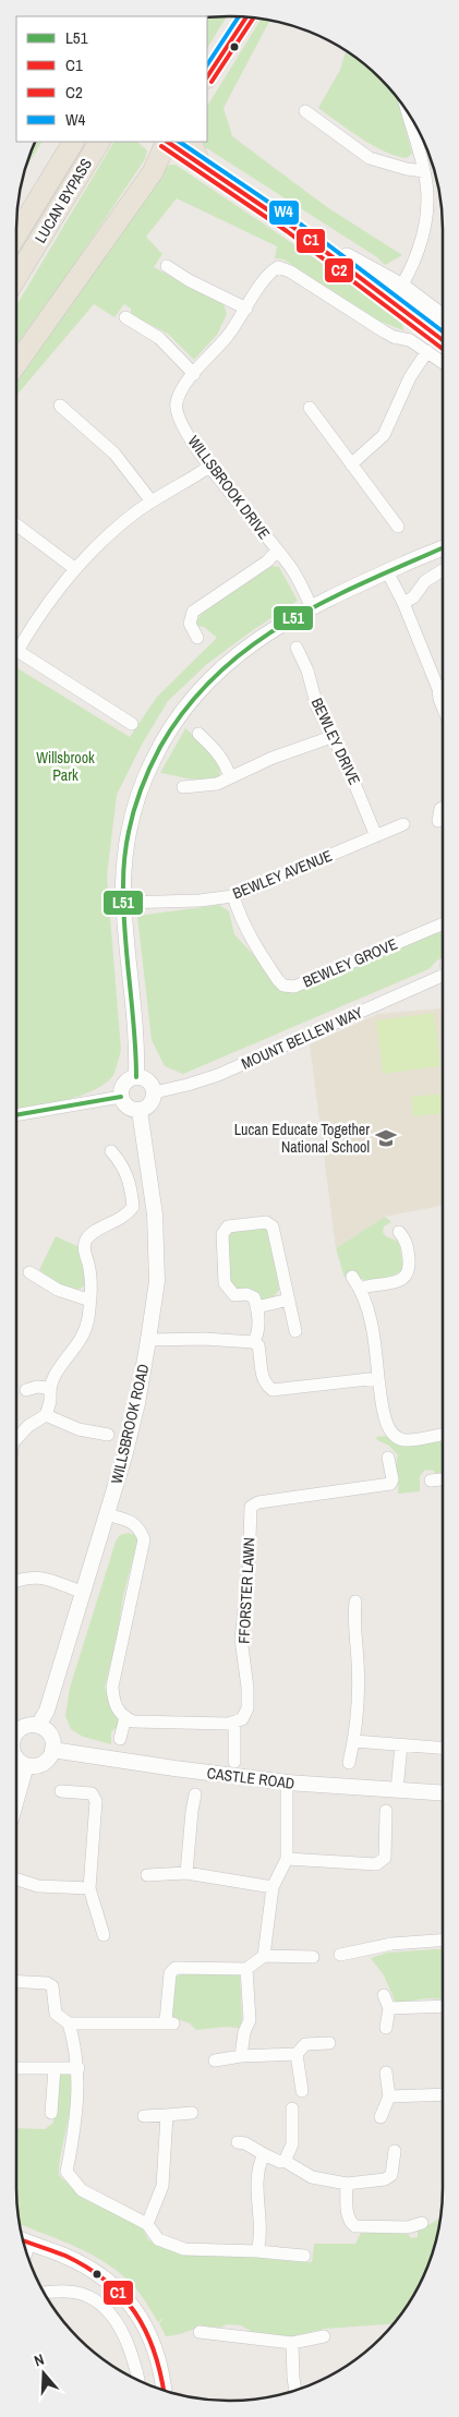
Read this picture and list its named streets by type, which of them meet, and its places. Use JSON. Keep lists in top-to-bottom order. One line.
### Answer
{"streets":{"highway":["LUCAN BYPASS"],"street":["WILLSBROOK DRIVE","BEWLEY DRIVE","BEWLEY AVENUE","BEWLEY GROVE","MOUNT BELLEW WAY","WILLSBROOK ROAD","FFORSTER LAWN","CASTLE ROAD"]},"crossings":[["BEWLEY DRIVE","BEWLEY AVENUE"],["BEWLEY AVENUE","BEWLEY GROVE"],["MOUNT BELLEW WAY","WILLSBROOK ROAD"]],"parks":["Willsbrook Park"],"places":{"school or university":["Lucan Educate Together National School"]},"lines":["transit line W4","transit line C1","transit line C2","transit line L51"],"legend":["L51","C1","C2","W4"],"north":"top"}
